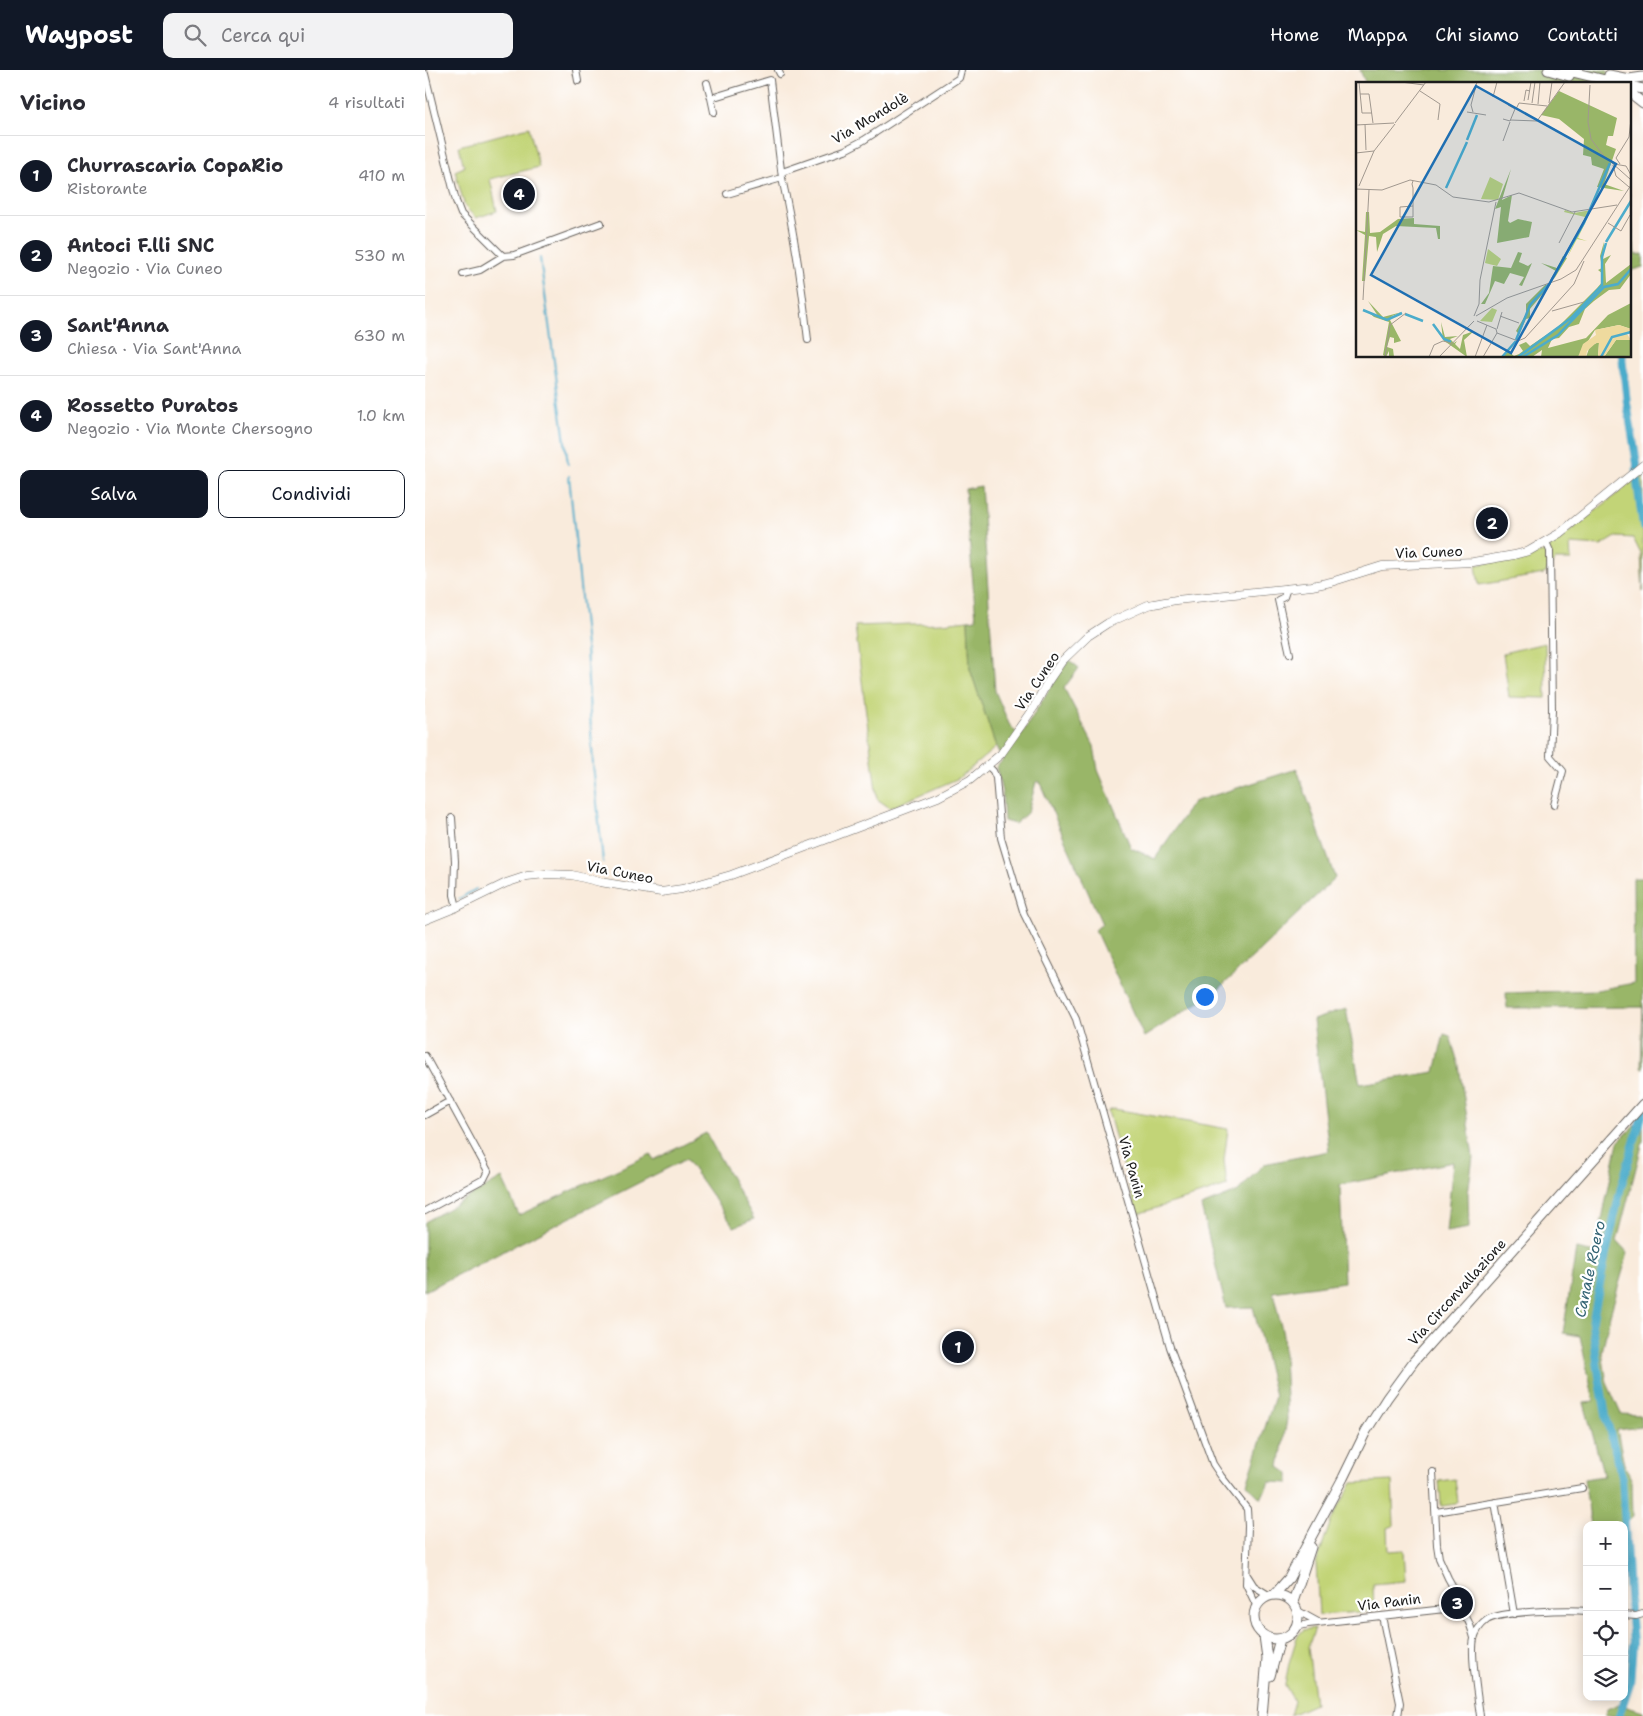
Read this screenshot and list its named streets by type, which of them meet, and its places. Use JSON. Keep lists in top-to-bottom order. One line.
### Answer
{"streets":{"main road":["Via Circonvallazione"],"street":["Via Mondolè","Via Cuneo","Via Panin"]},"crossings":[["Via Cuneo","Via Panin"],["Via Panin","Via Circonvallazione"]],"water":["Canale Roero"],"page":{"header":"Waypost","search":"Cerca qui","nav":["Home","Mappa","Chi siamo","Contatti"],"heading":["Vicino","4 risultati"],"list":[{"mark":"1","name":"Churrascaria CopaRio","note":"Ristorante","value":"410 m"},{"mark":"2","name":"Antoci F.lli SNC","note":"Negozio · Via Cuneo","value":"530 m"},{"mark":"3","name":"Sant'Anna","note":"Chiesa · Via Sant'Anna","value":"630 m"},{"mark":"4","name":"Rossetto Puratos","note":"Negozio · Via Monte Chersogno","value":"1.0 km"}],"pins":["4","2","1","3"],"buttons":["Salva","Condividi"],"map_buttons":["+","−"]}}
